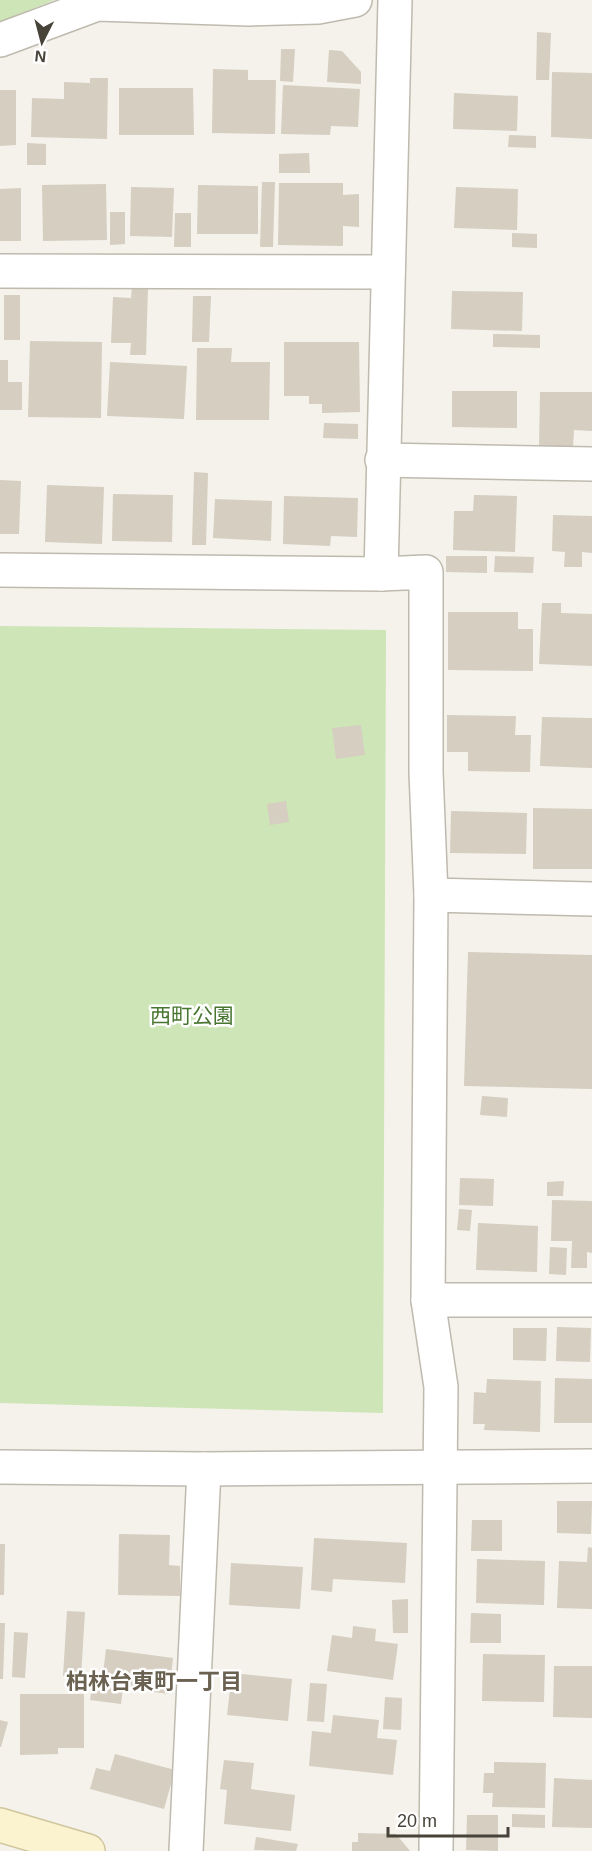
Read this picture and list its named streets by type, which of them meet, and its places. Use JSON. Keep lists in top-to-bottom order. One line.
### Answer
{"districts":["柏林台東町一丁目"],"parks":["西町公園"],"scale_bar":"20 m","north":"bottom"}
